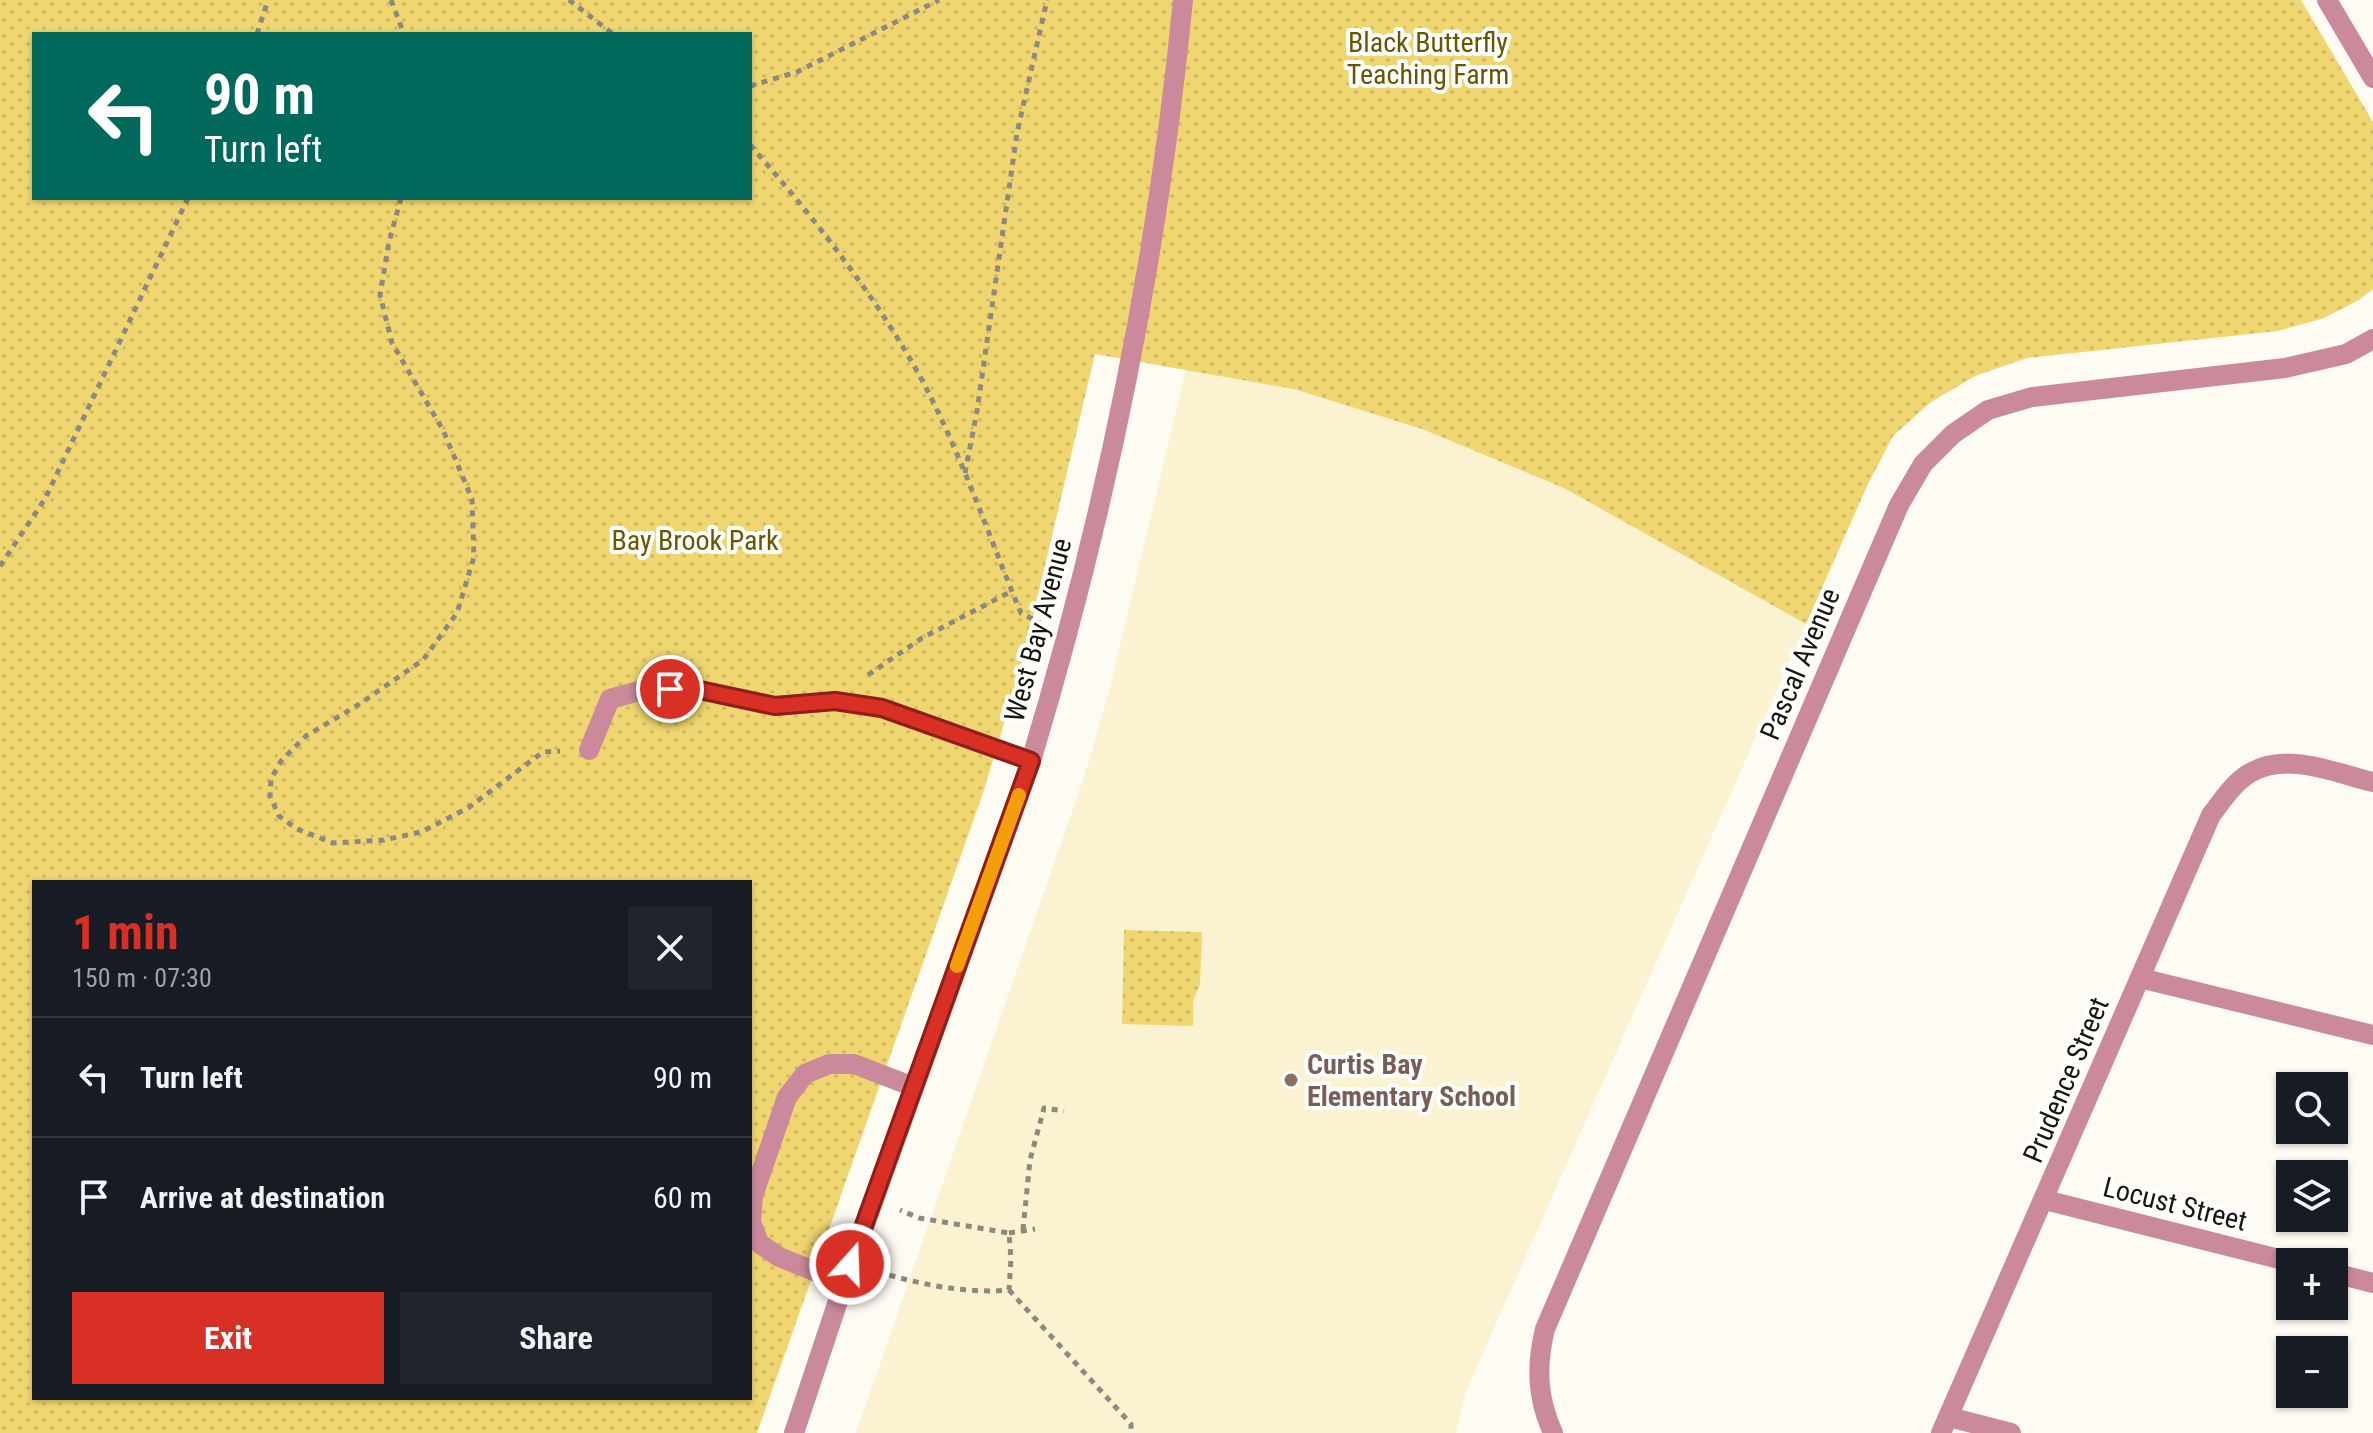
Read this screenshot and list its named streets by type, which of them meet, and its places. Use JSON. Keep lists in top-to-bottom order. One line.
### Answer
{"streets":{"street":["West Bay Avenue","Pascal Avenue","Prudence Street","Locust Street"]},"crossings":[["Prudence Street","Locust Street"]],"parks":["Black Butterfly Teaching Farm","Bay Brook Park"],"places":["Curtis Bay Elementary School"],"page":{"turn":["90 m","Turn left"],"heading":["1 min","150 m · 07:30"],"list":[{"name":"Turn left","value":"90 m"},{"name":"Arrive at destination","value":"60 m"}],"map_buttons":["+","−"],"buttons":["Exit","Share"]}}
